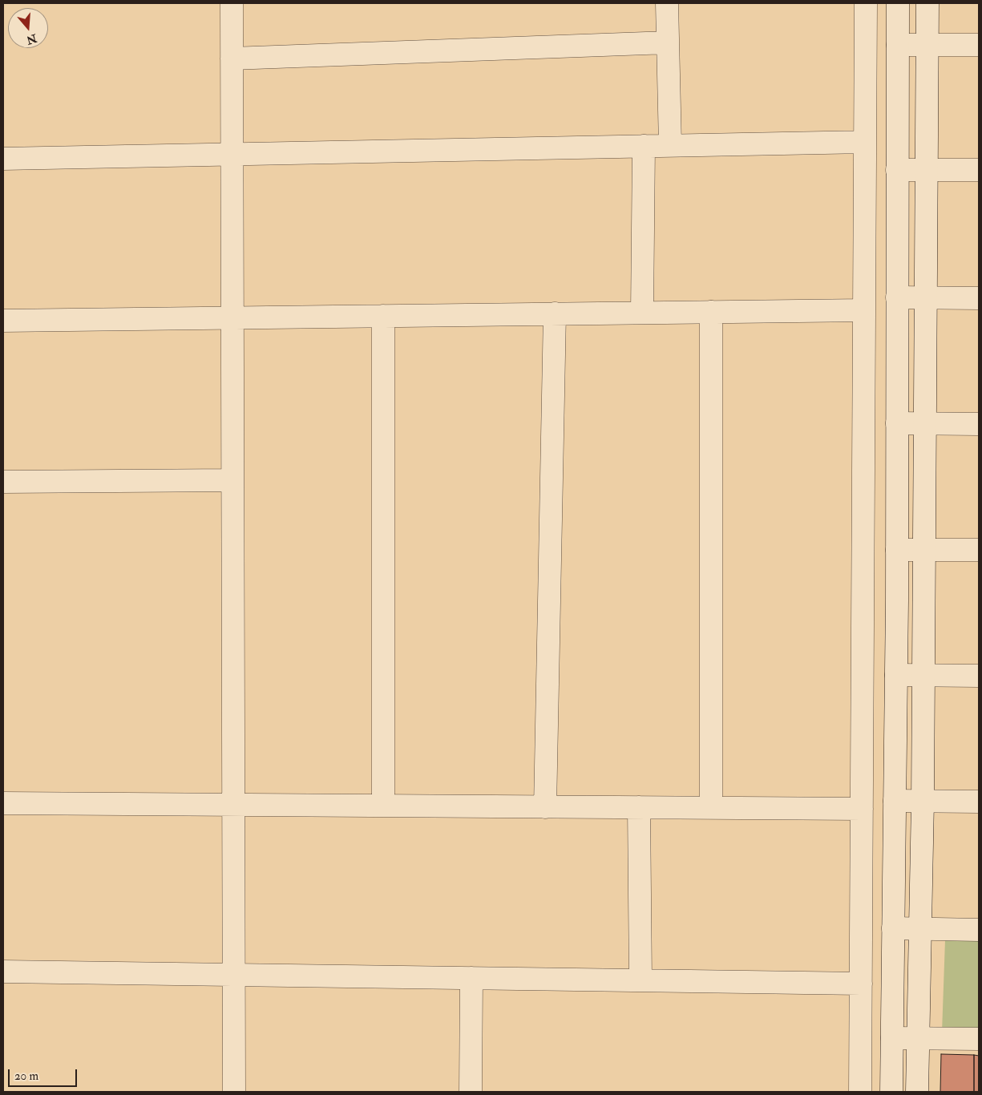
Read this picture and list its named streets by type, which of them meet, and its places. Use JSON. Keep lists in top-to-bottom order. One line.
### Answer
{"scale_bar":"20 m","north":"bottom"}
